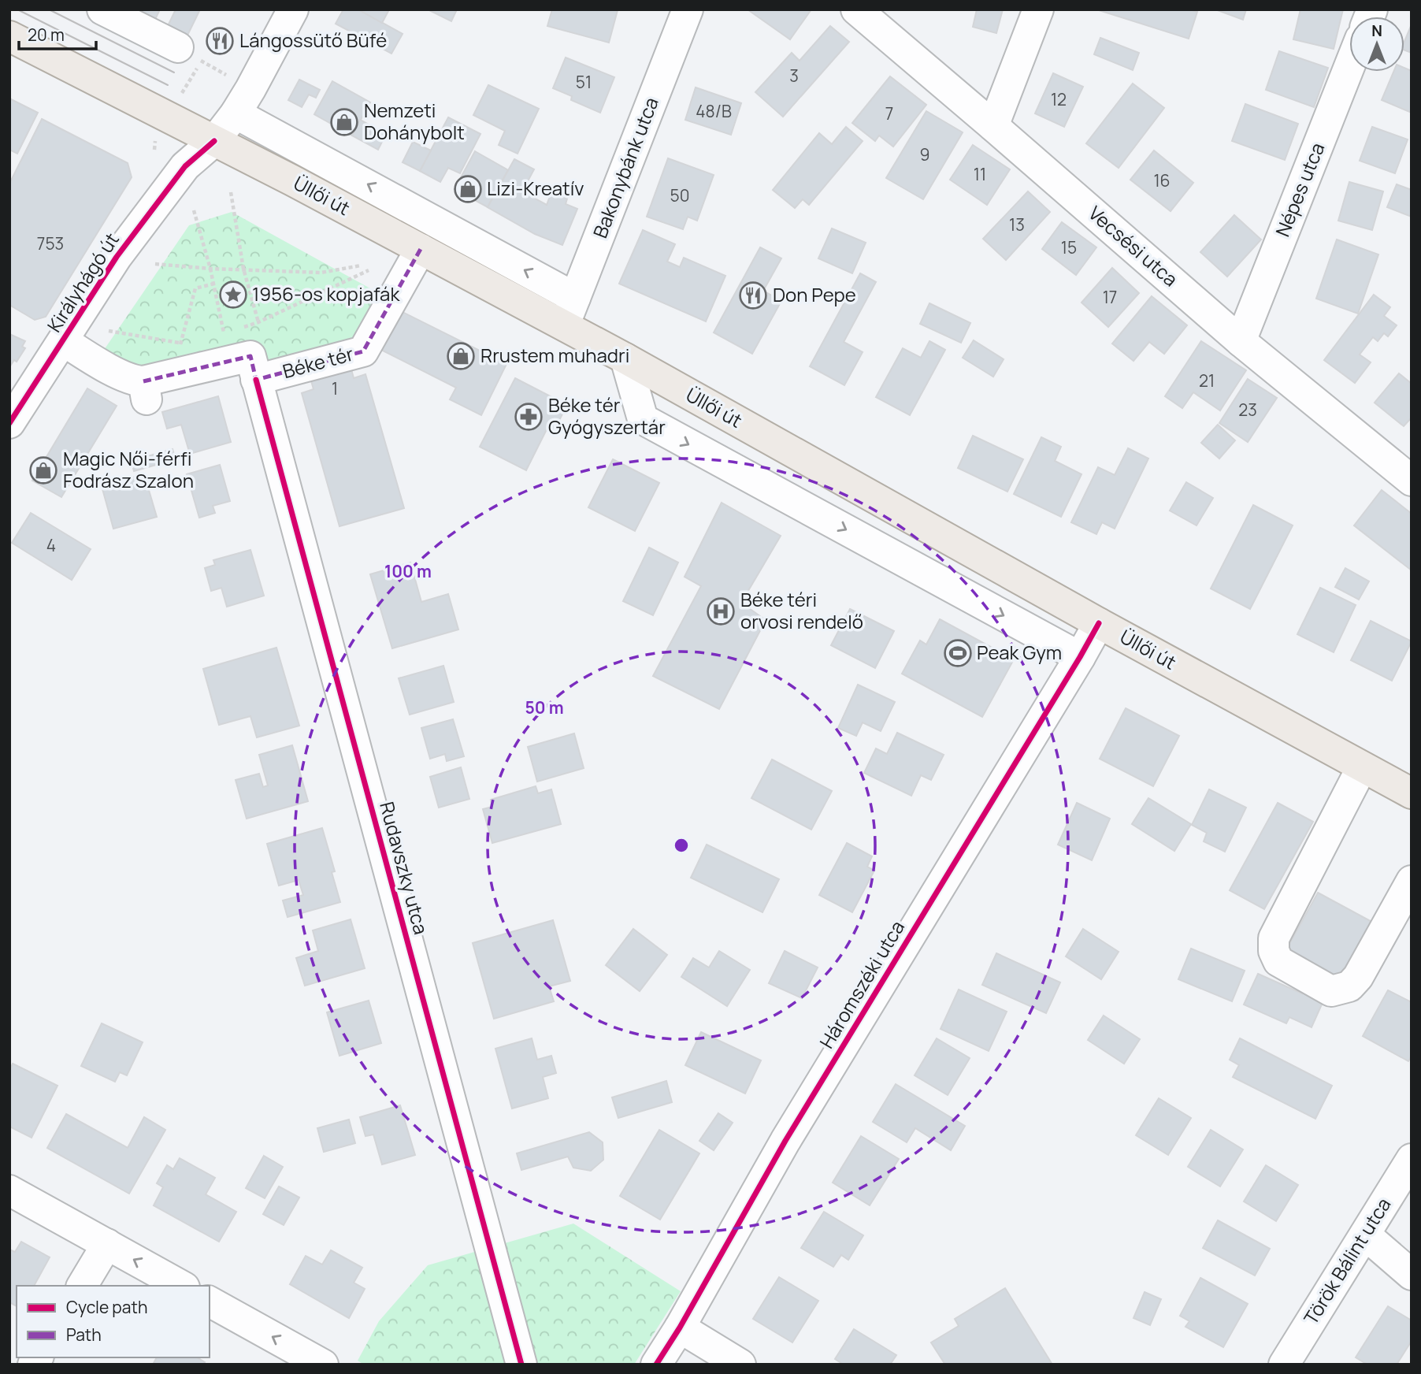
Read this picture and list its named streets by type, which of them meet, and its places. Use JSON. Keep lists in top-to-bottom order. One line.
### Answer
{"streets":{"main road":["Üllői út"],"street":["Bakonybánk utca","Népes utca","Vecsési utca","Királyhágó út","Béke tér","Rudavszky utca","Háromszéki utca","Török Bálint utca"]},"crossings":[["Bakonybánk utca","Üllői út"],["Népes utca","Vecsési utca"],["Üllői út","Királyhágó út"],["Üllői út","Béke tér"],["Üllői út","Háromszéki utca"],["Béke tér","Rudavszky utca"]],"places":{"restaurant":["Lángossütő Büfé","Don Pepe"],"shop":["Nemzeti Dohánybolt","Lizi-Kreatív","Rrustem muhadri","Magic Női-férfi Fodrász Szalon"],"place":["1956-os kopjafák"],"pharmacy":["Béke tér Gyógyszertár"],"hospital":["Béke téri orvosi rendelő"],"sports":["Peak Gym"]},"house_numbers":["3","51","12","48/B","7","9","11","16","50","13","753","15","17","21","1","23","4"],"legend":["Cycle path","Path"],"scale_bar":"20 m","north":"top","rings":["100 m","50 m"]}
